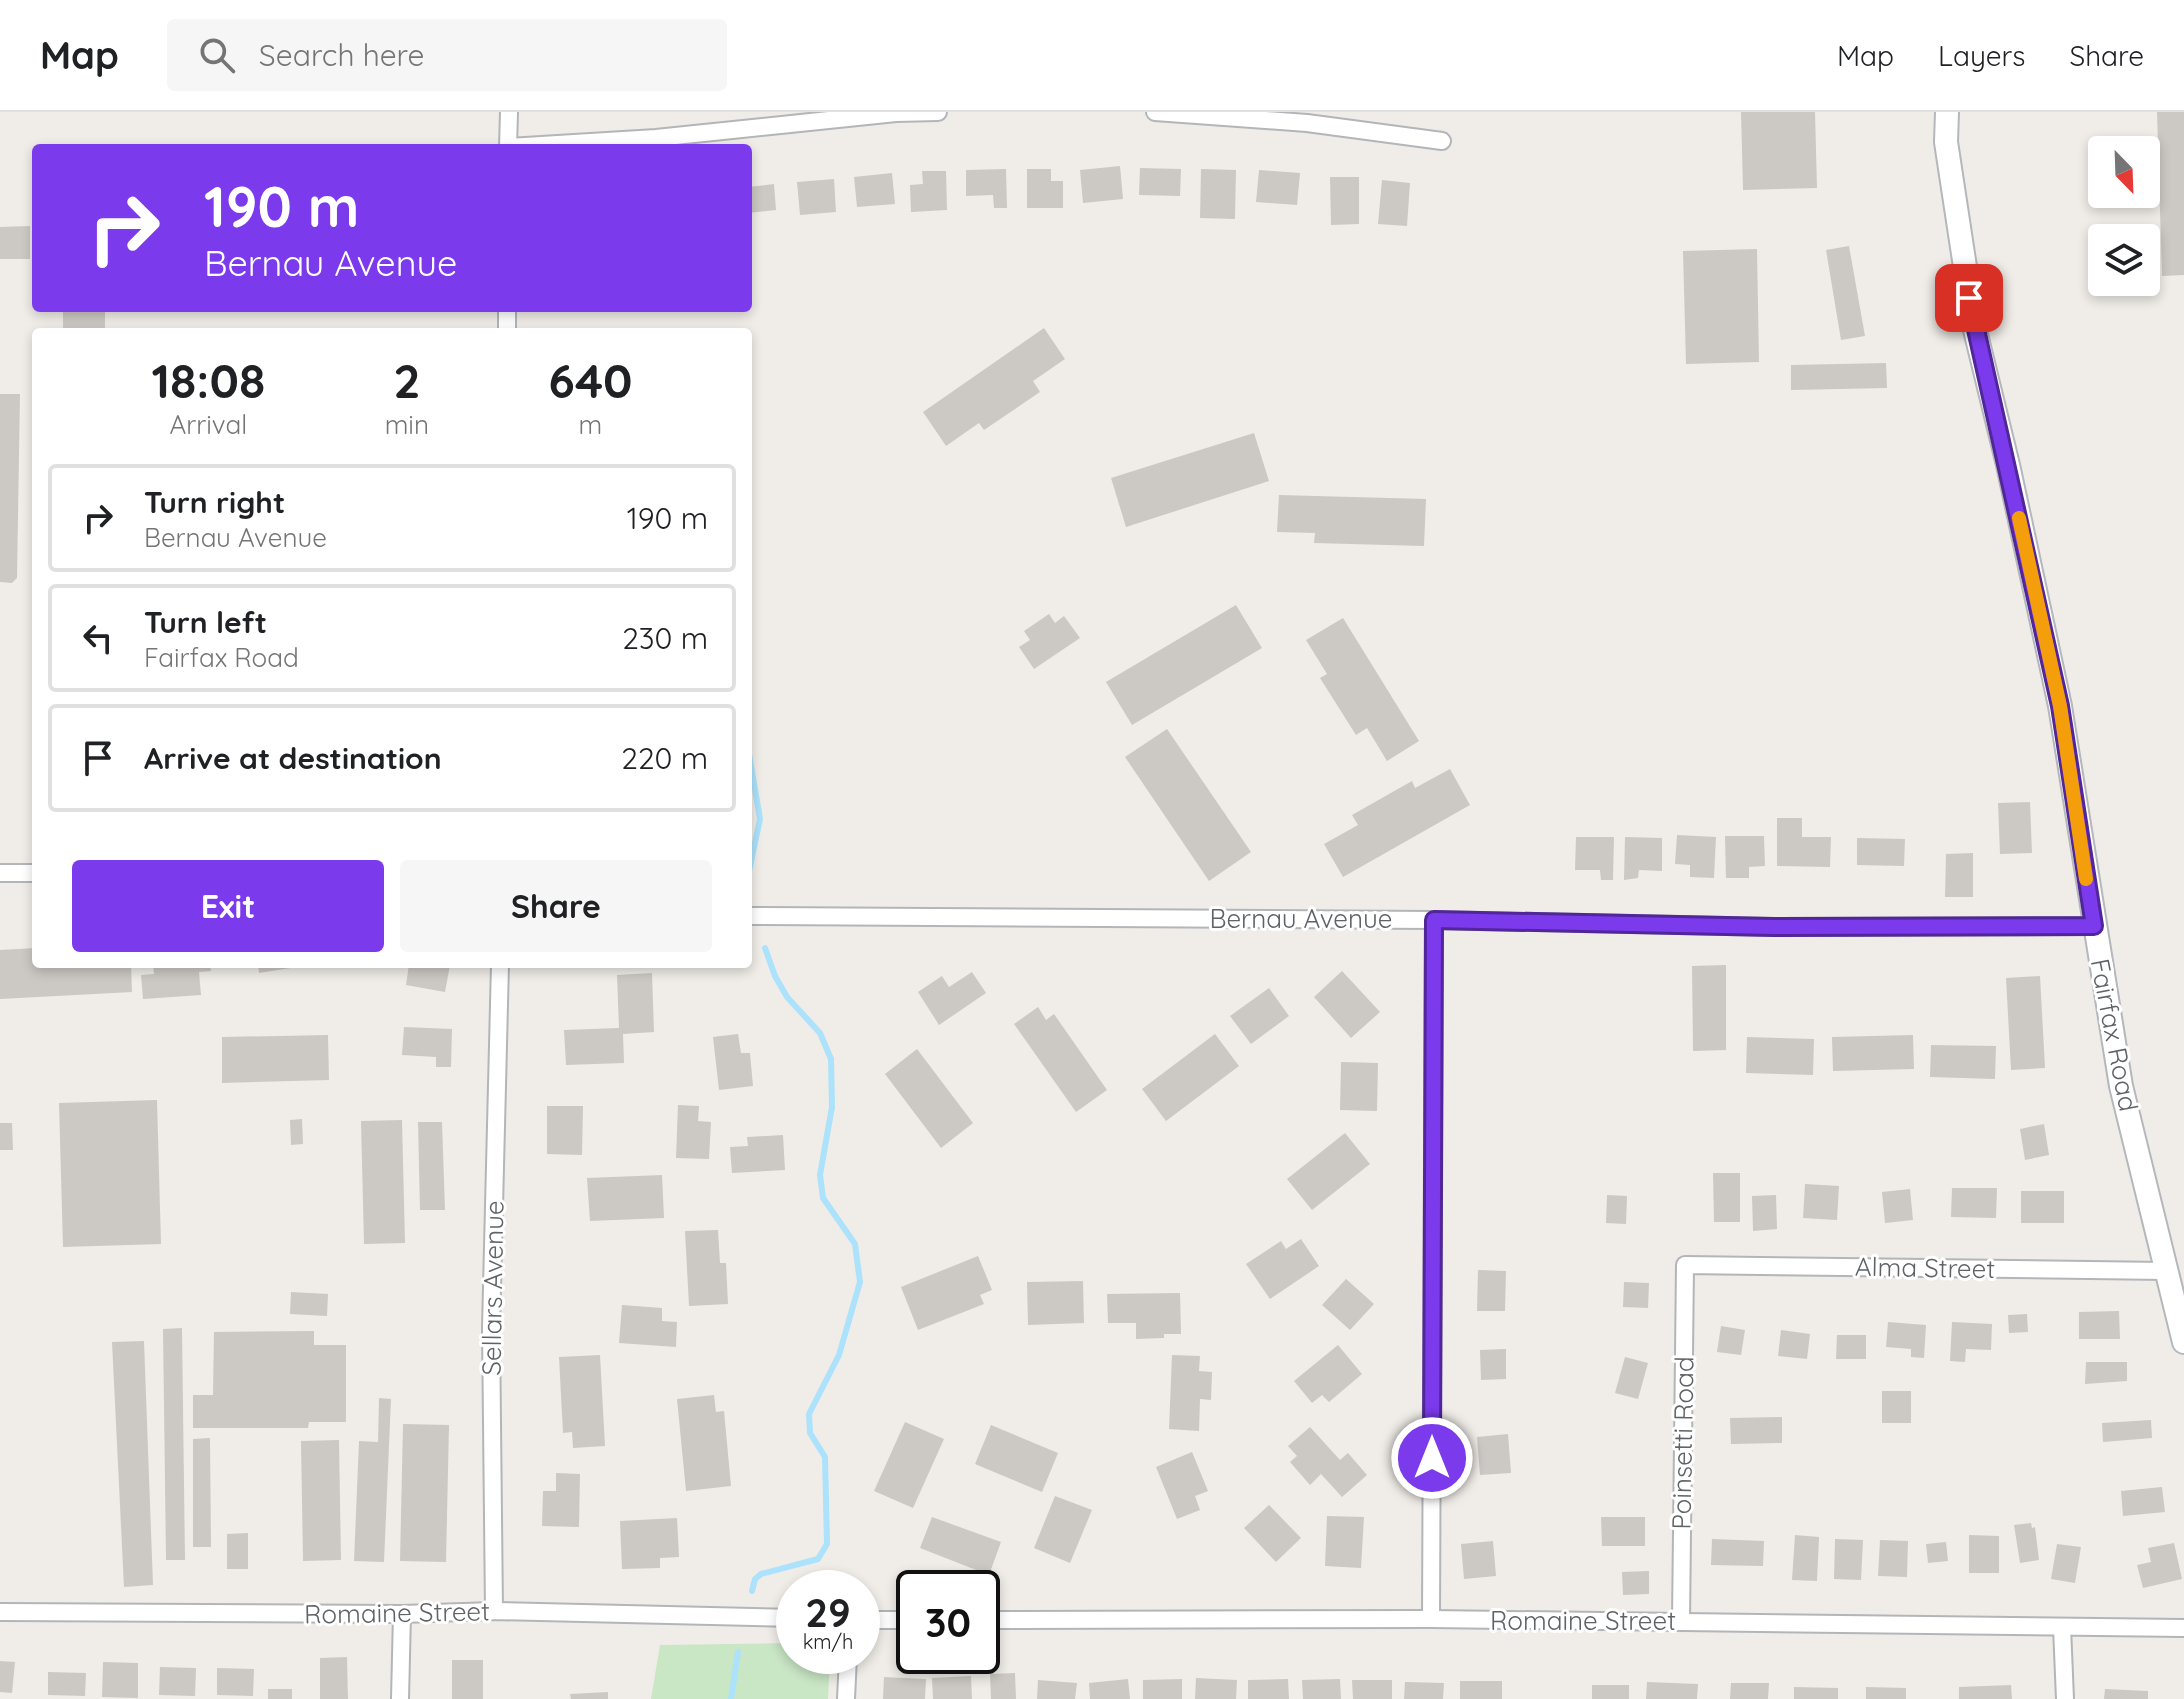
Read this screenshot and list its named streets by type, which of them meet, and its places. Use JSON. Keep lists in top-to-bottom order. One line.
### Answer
{"streets":{"street":["Bernau Avenue","Fairfax Road","Alma Street","Sellars Avenue","Poinsetti Road","Romaine Street"]},"crossings":[["Bernau Avenue","Fairfax Road"],["Fairfax Road","Alma Street"],["Alma Street","Poinsetti Road"],["Sellars Avenue","Romaine Street"],["Poinsetti Road","Romaine Street"]],"north":"bottom right","page":{"header":"Map","search":"Search here","nav":["Map","Layers","Share"],"turn":["190 m","Bernau Avenue"],"eta":["18:08","Arrival","2","min","640","m"],"list":[{"name":"Turn right","note":"Bernau Avenue","value":"190 m"},{"name":"Turn left","note":"Fairfax Road","value":"230 m"},{"name":"Arrive at destination","value":"220 m"}],"buttons":["Exit","Share"],"speed":"29 km/h","limit":"30"}}
